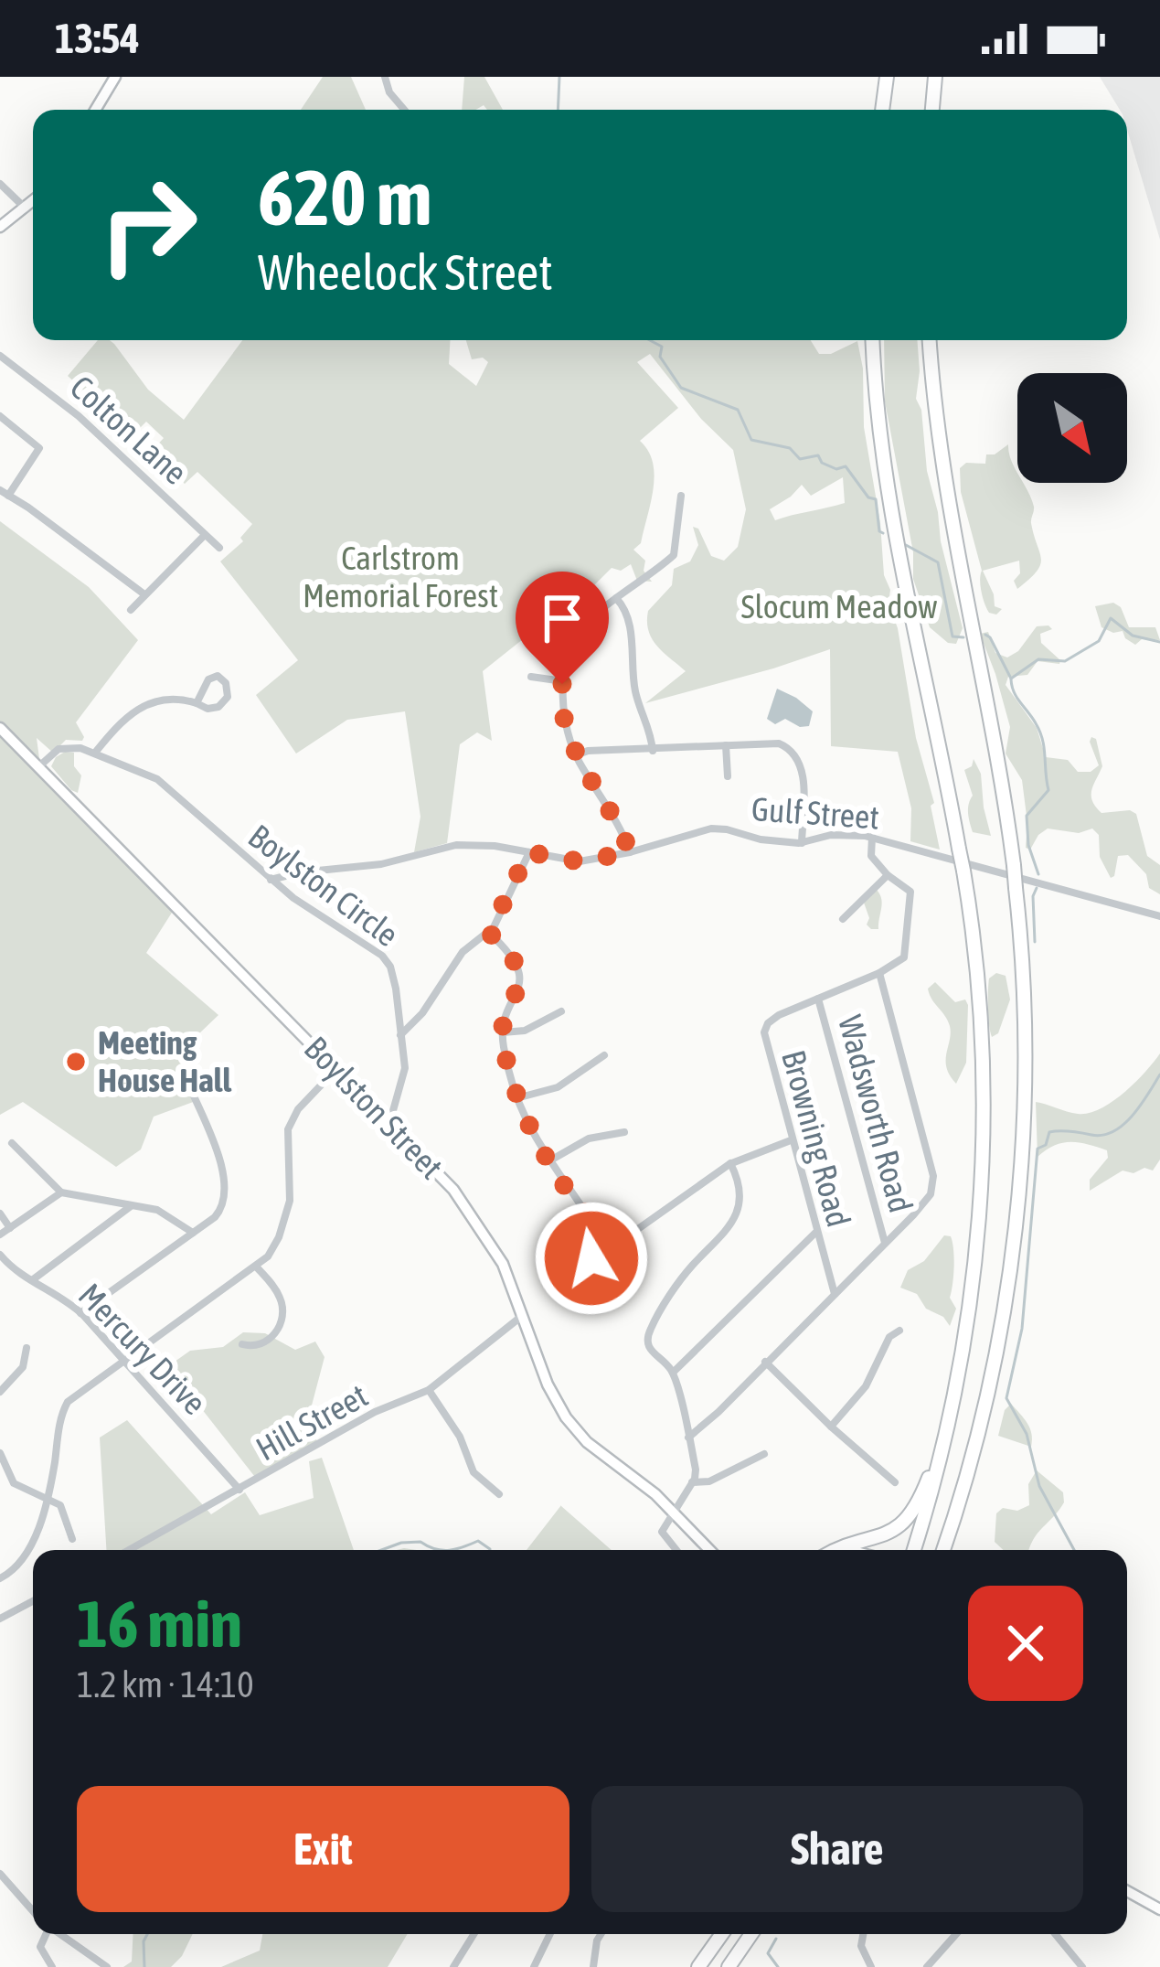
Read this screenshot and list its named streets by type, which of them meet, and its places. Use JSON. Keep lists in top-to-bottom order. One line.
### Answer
{"streets":{"main road":["Boylston Street"],"street":["Colton Lane","Gulf Street","Boylston Circle","Wadsworth Road","Browning Road","Mercury Drive","Hill Street"]},"crossings":[["Gulf Street","Boylston Circle"],["Boylston Circle","Boylston Street"],["Boylston Street","Hill Street"],["Wadsworth Road","Browning Road"],["Mercury Drive","Hill Street"]],"parks":["Carlstrom Memorial Forest","Slocum Meadow"],"places":["Meeting House Hall"],"north":"bottom right","page":{"status":"13:54","turn":["620 m","Wheelock Street"],"heading":["16 min","1.2 km · 14:10"],"buttons":["Exit","Share"]}}
